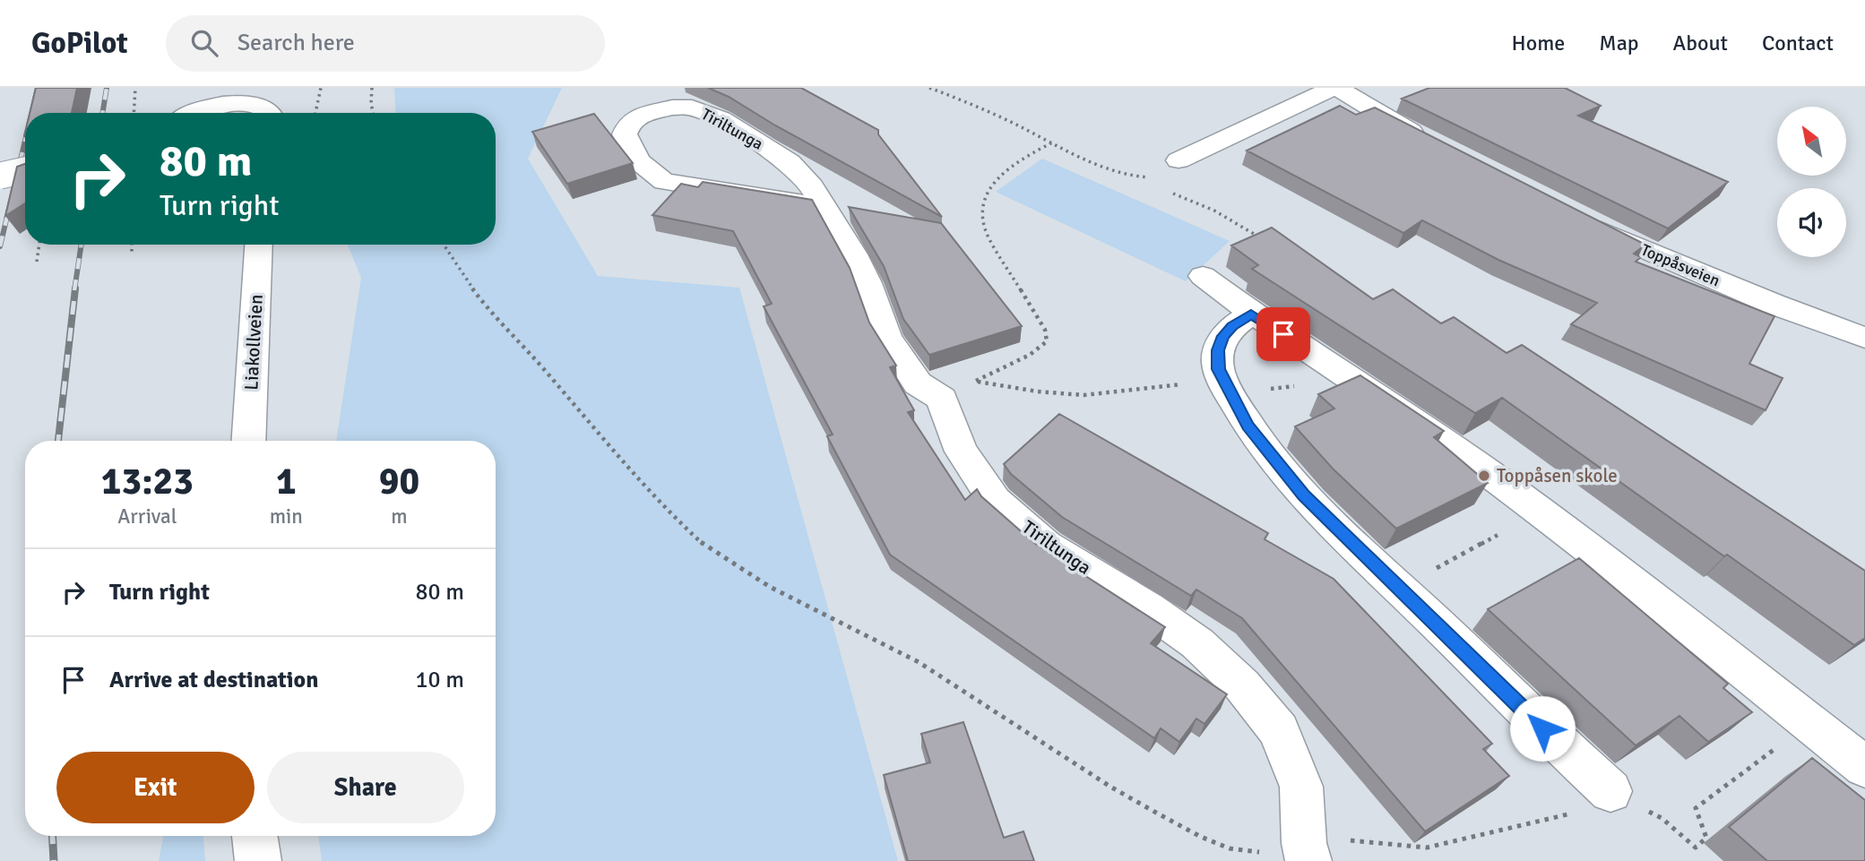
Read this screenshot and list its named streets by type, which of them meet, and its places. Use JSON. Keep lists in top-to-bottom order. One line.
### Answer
{"streets":{"street":["Tiriltunga","Toppåsveien","Liakollveien"]},"places":["Toppåsen skole"],"north":"top left","page":{"header":"GoPilot","search":"Search here","nav":["Home","Map","About","Contact"],"turn":["80 m","Turn right"],"eta":["13:23","Arrival","1","min","90","m"],"list":[{"name":"Turn right","value":"80 m"},{"name":"Arrive at destination","value":"10 m"}],"buttons":["Exit","Share"]}}
